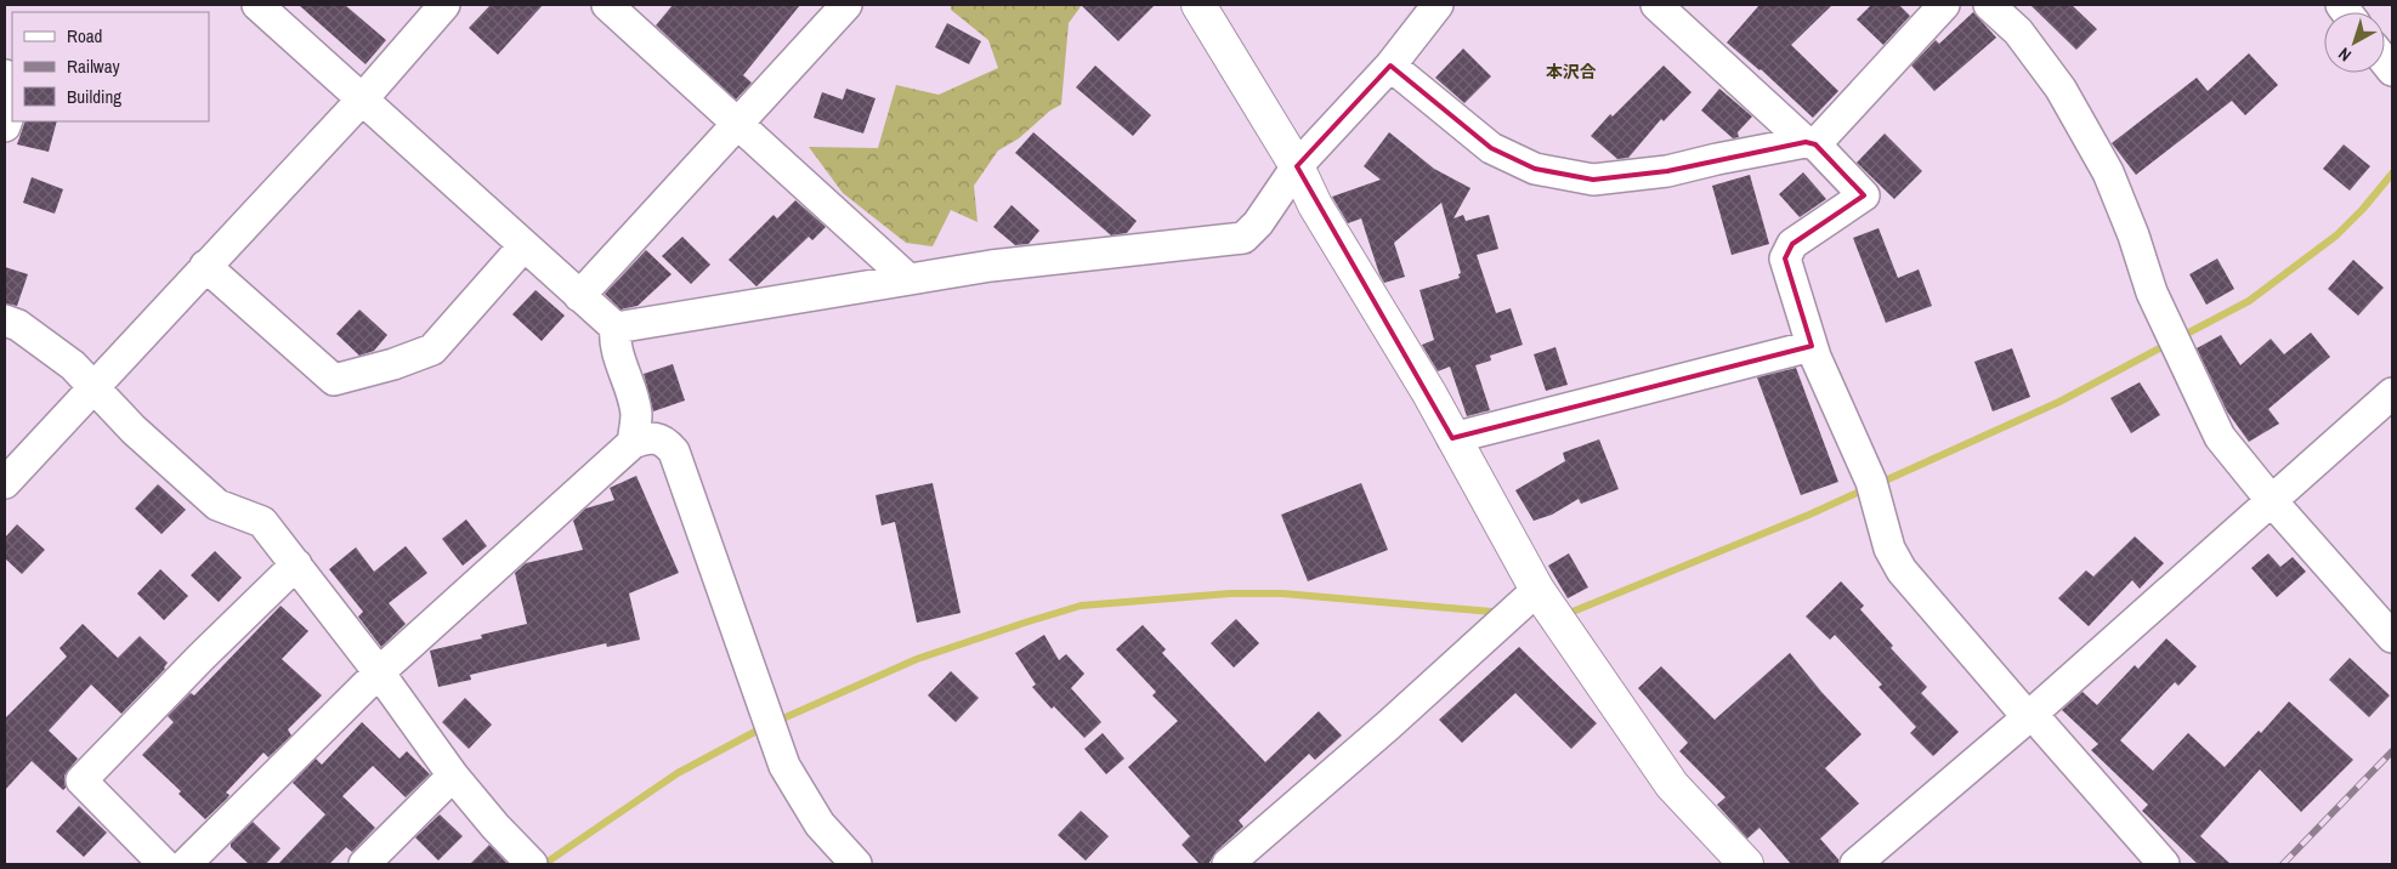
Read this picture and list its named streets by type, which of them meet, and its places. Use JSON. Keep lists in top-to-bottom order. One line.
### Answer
{"districts":["本沢合"],"legend":["Road","Railway","Building"],"north":"bottom left"}
